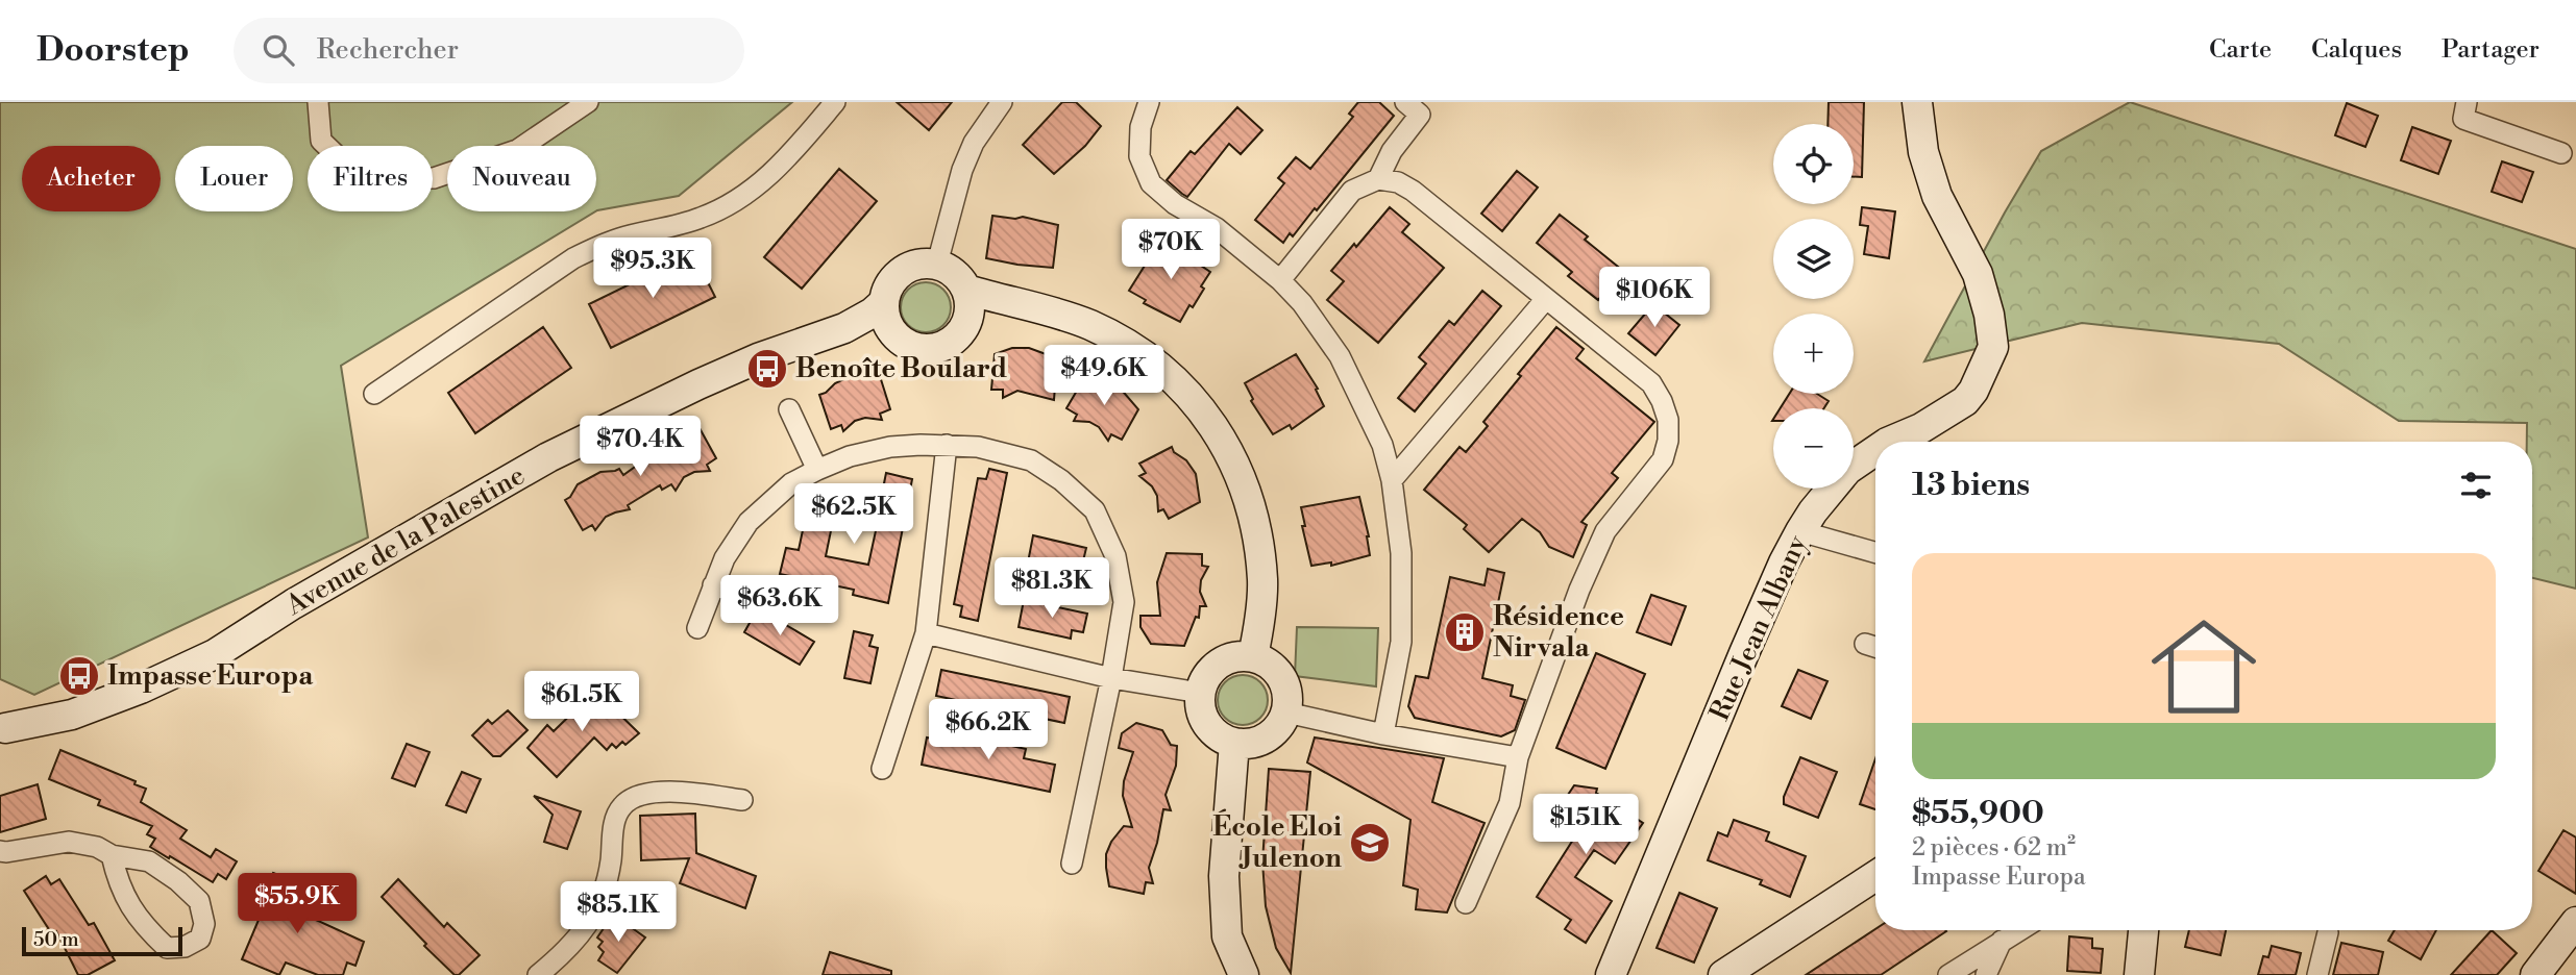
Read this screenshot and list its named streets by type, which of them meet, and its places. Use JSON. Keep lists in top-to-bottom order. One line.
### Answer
{"streets":{"main road":["Avenue de la Palestine","Rue Jean Albany"]},"places":{"bus stop":["Benoîte Boulard","Impasse Europa"],"building":["Résidence Nirvala"],"school or university":["École Eloi Julenon"]},"scale_bar":"50 m","page":{"header":"Doorstep","search":"Rechercher","nav":["Carte","Calques","Partager"],"map_buttons":["+","−"],"chip":["Acheter","Louer","Filtres","Nouveau"],"price":["$70K","$95.3K","$106K","$49.6K","$70.4K","$62.5K","$81.3K","$63.6K","$61.5K","$66.2K","$151K","$55.9K","$85.1K"],"heading":"13 biens","list":[{"name":"$55,900","note":"2 pièces · 62 m² · Impasse Europa"}],"scale":"50 m"}}
